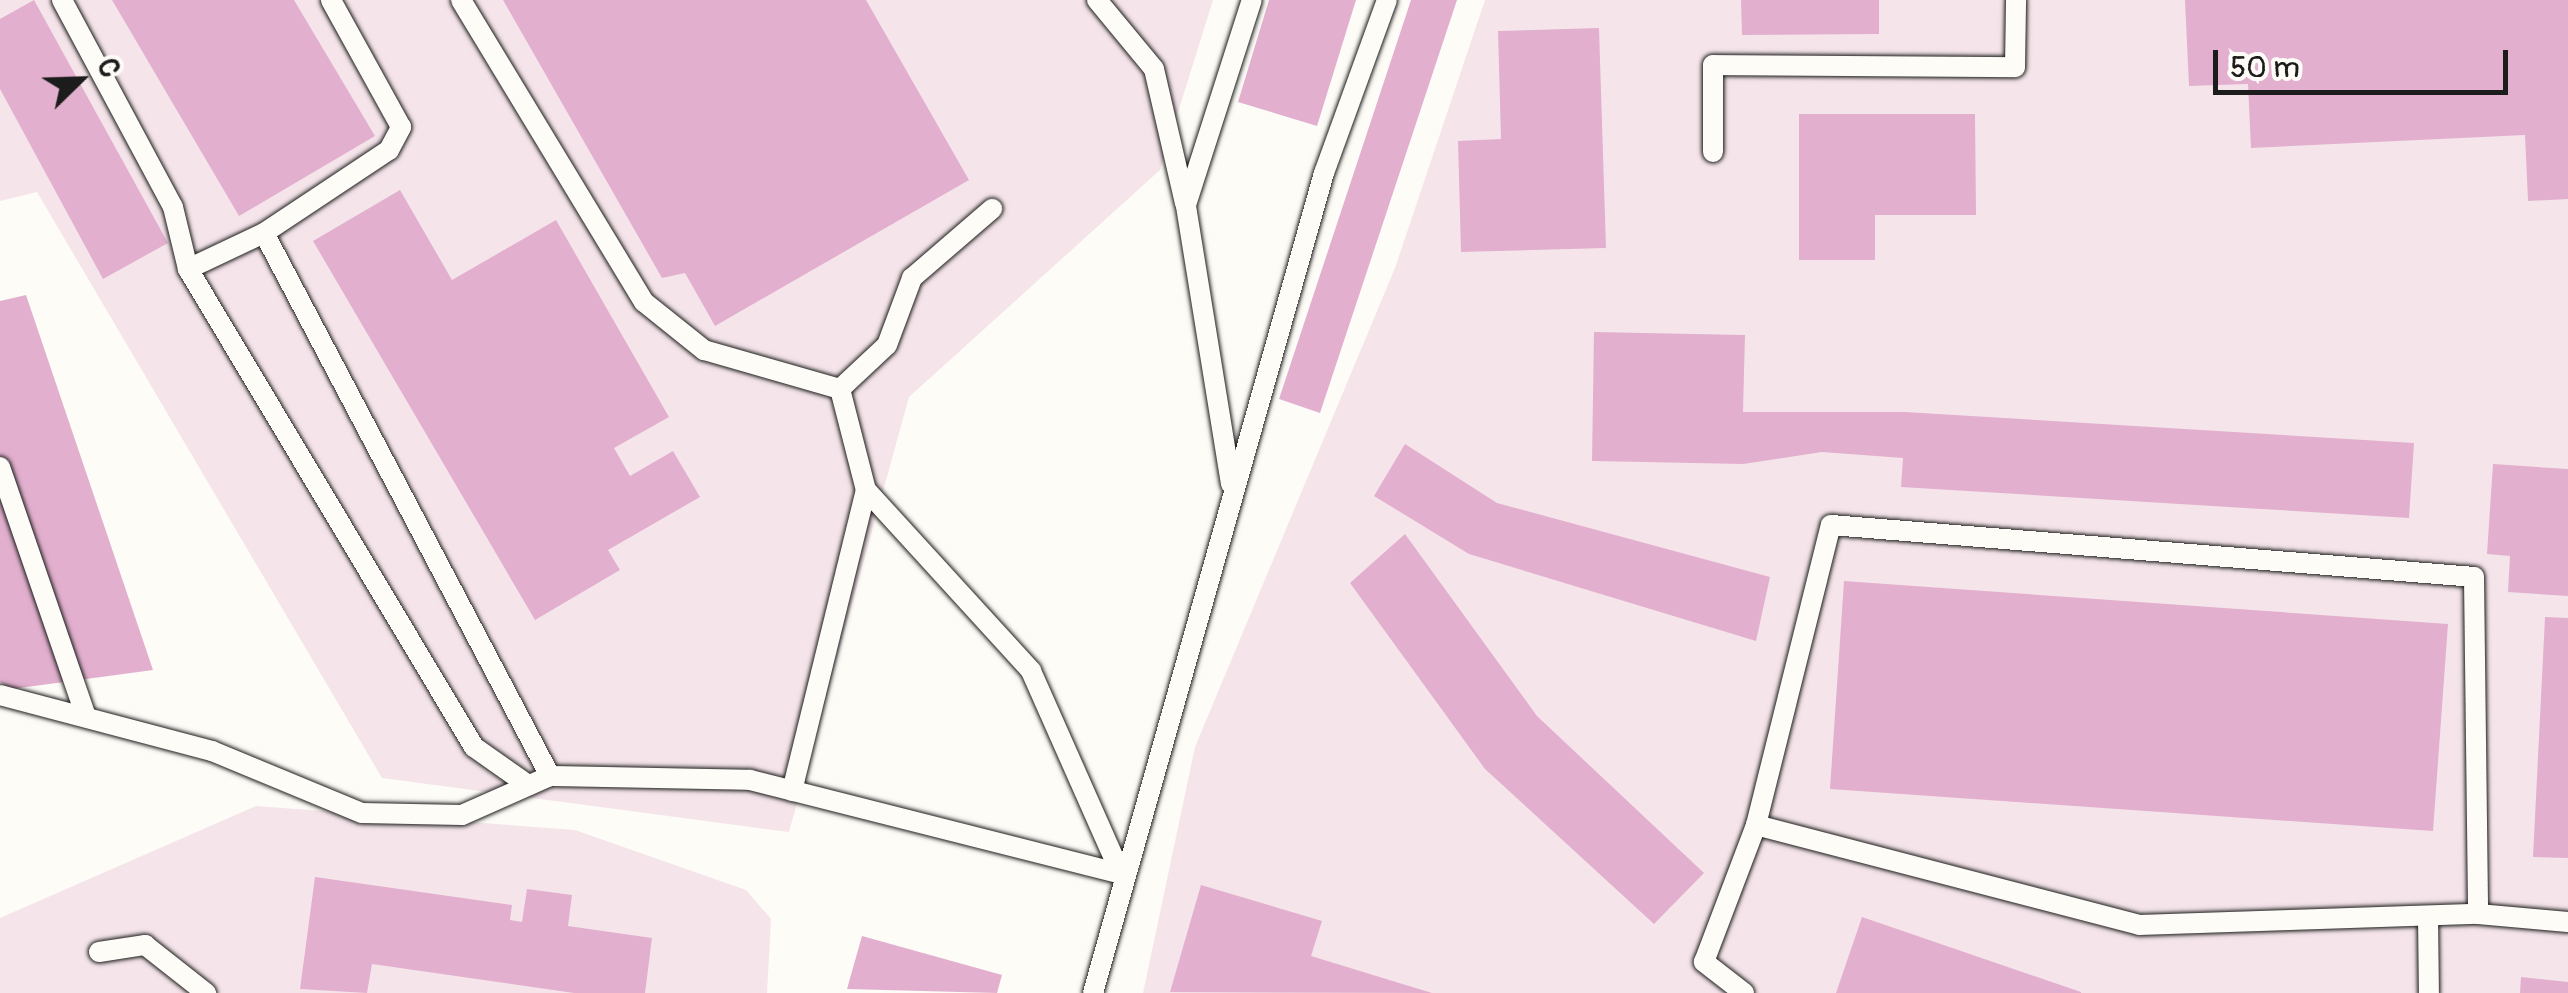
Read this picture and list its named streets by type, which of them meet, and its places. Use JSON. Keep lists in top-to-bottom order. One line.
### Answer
{"scale_bar":"50 m","north":"top right"}
